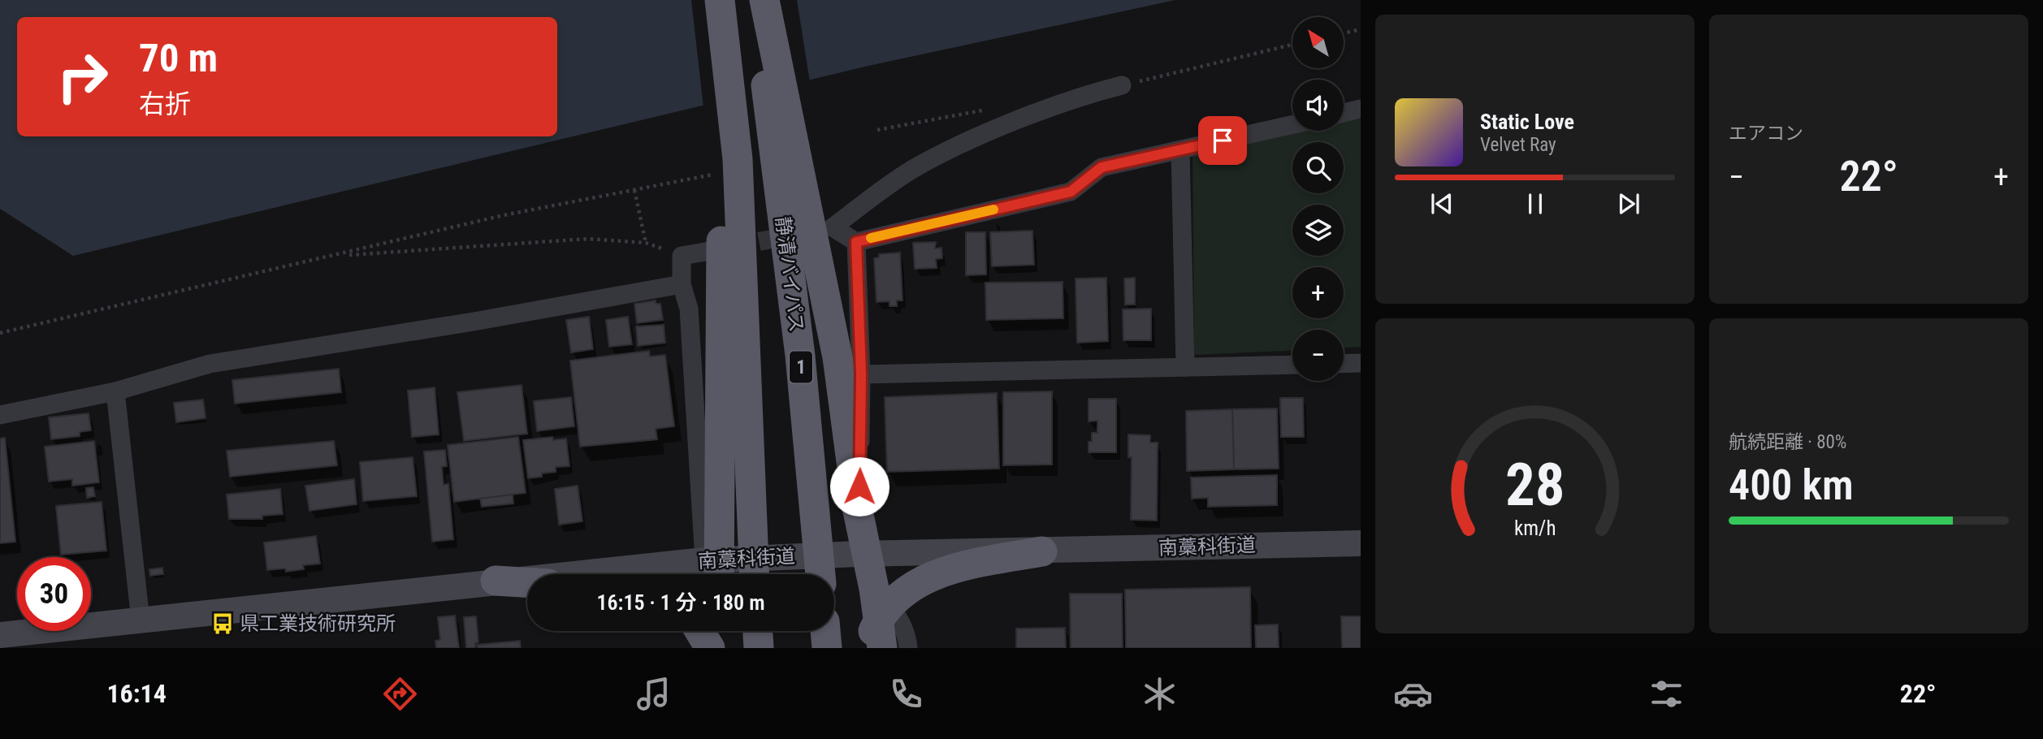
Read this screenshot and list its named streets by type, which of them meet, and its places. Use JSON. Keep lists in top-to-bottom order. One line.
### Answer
{"streets":{"highway":["静清バイパス","1"],"main road":["南藁科街道"]},"places":{"bus stop":["県工業技術研究所"]},"north":"top left","page":{"tile":["エアコン",["航続距離 · 80%","400 km"]],"map_buttons":["+","−"],"turn":["70 m","右折"],"song":["Static Love","Velvet Ray"],"heat":["−","22°","+"],"limit":"30","trip":"16:15 · 1 分 · 180 m","tabs":["16:14","22°"],"gauge":["28","km/h"]}}
